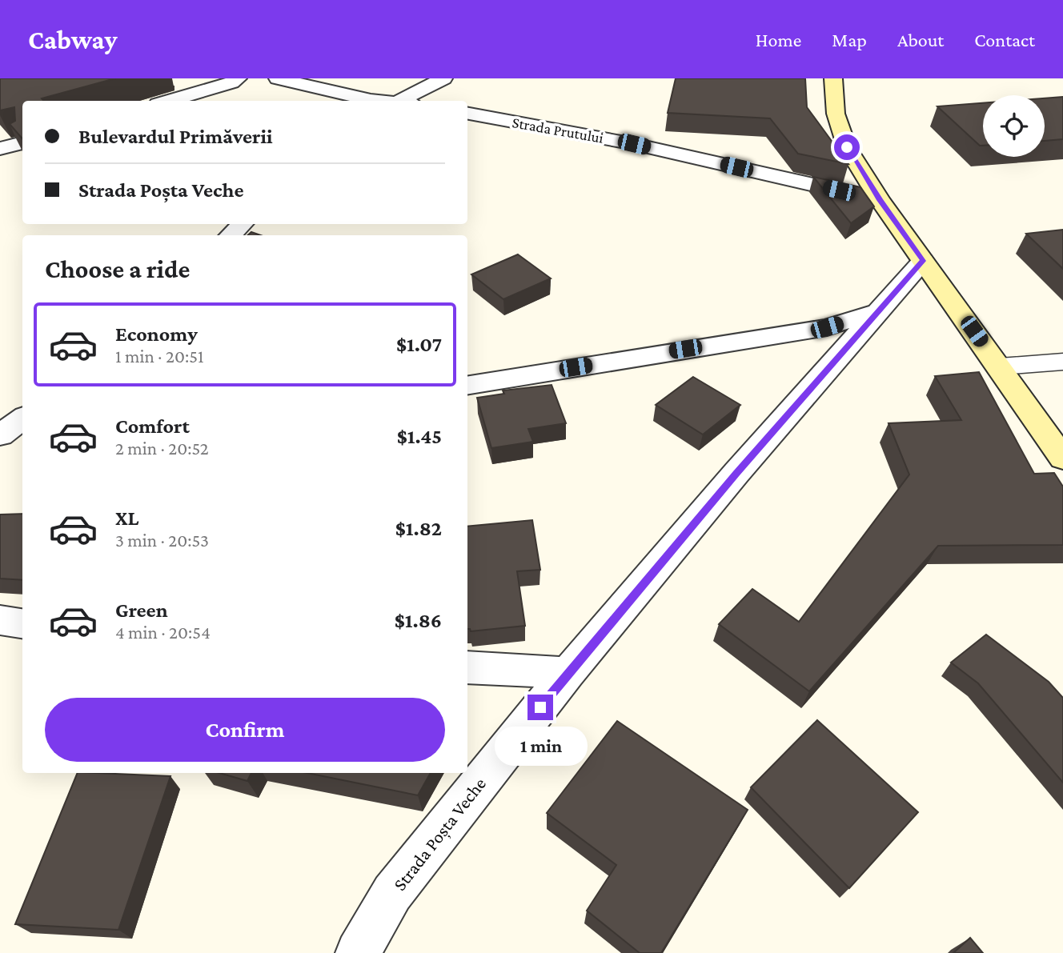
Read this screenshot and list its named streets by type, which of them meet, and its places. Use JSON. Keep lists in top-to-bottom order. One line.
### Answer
{"streets":{"street":["Strada Prutului","Strada Poșta Veche"]},"page":{"header":"Cabway","nav":["Home","Map","About","Contact"],"banner":["Bulevardul Primăverii","Strada Poșta Veche"],"heading":"Choose a ride","list":[{"name":"Economy","note":"1 min · 20:51","value":"$1.07"},{"name":"Comfort","note":"2 min · 20:52","value":"$1.45"},{"name":"XL","note":"3 min · 20:53","value":"$1.82"},{"name":"Green","note":"4 min · 20:54","value":"$1.86"}],"buttons":"Confirm","bubble":"1 min"}}
